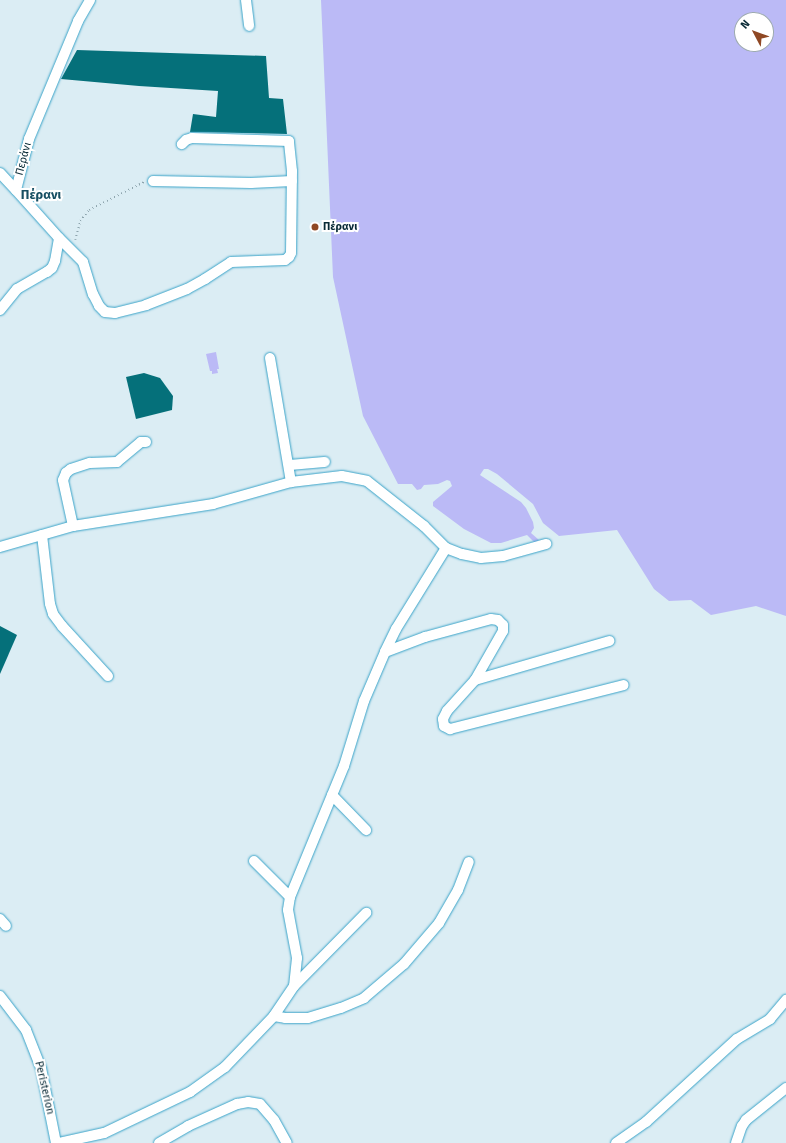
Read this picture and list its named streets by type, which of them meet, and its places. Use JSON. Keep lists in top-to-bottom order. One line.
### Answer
{"streets":{"street":["Περάνι","Peristerion"]},"districts":["Πέρανι"],"places":["Πέρανι"],"north":"top left"}
